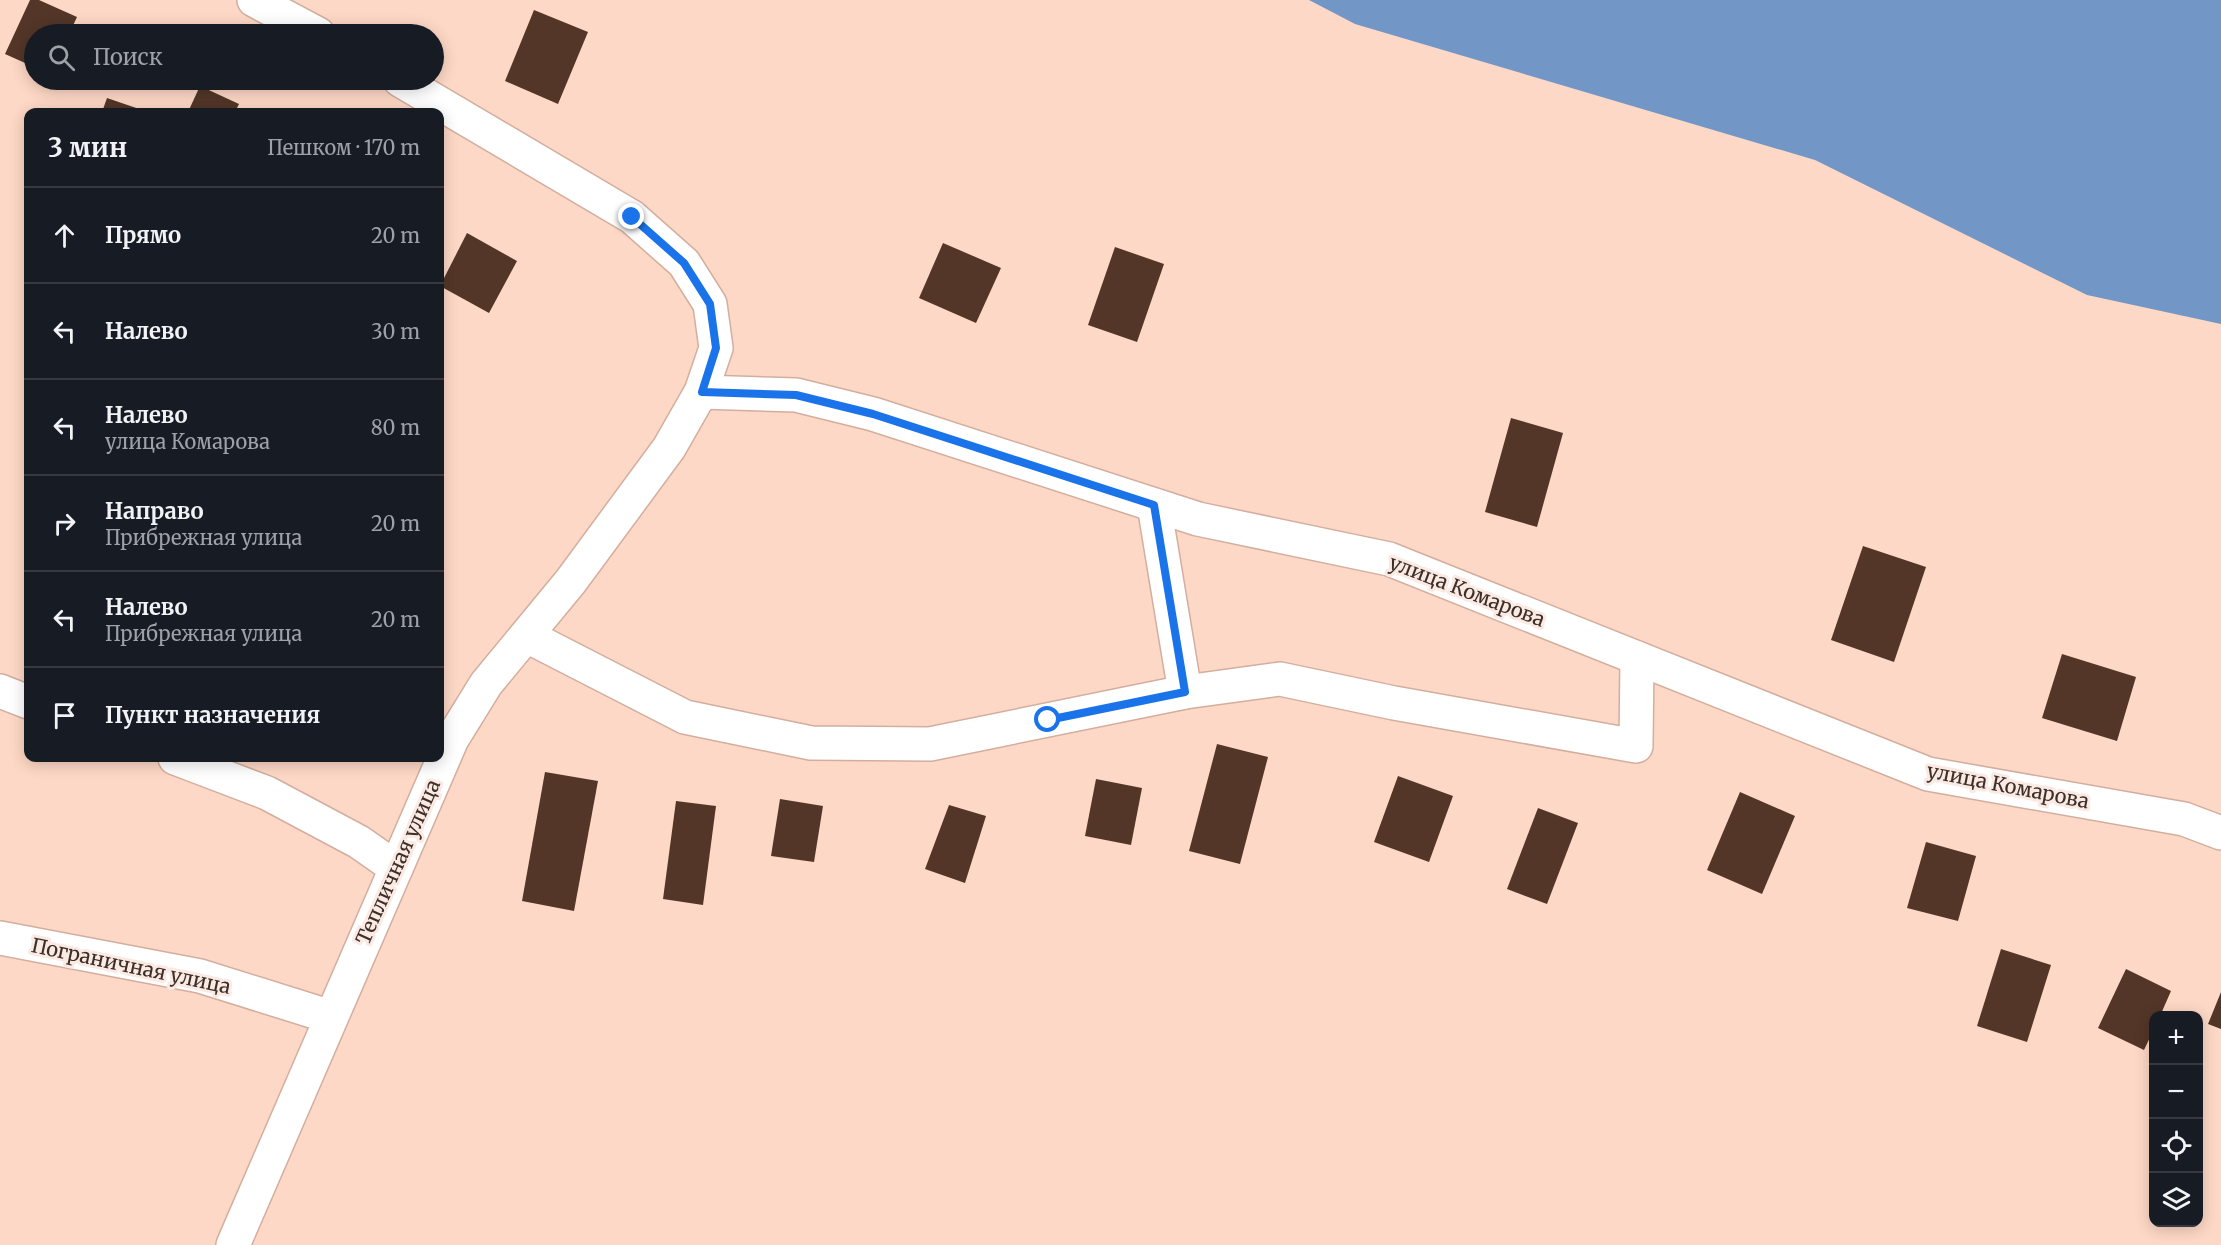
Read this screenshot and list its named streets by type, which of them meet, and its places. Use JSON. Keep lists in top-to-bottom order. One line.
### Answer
{"streets":{"street":["улица Комарова","Тепличная улица","Пограничная улица"]},"crossings":[["улица Комарова","Тепличная улица"],["Тепличная улица","Пограничная улица"]],"page":{"search":"Поиск","heading":["3 мин","Пешком · 170 m"],"list":[["Прямо","20 m"],["Налево","30 m"],["Налево","улица Комарова","80 m"],["Направо","Прибрежная улица","20 m"],["Налево","Прибрежная улица","20 m"],"Пункт назначения"],"map_buttons":["+","−"]}}
